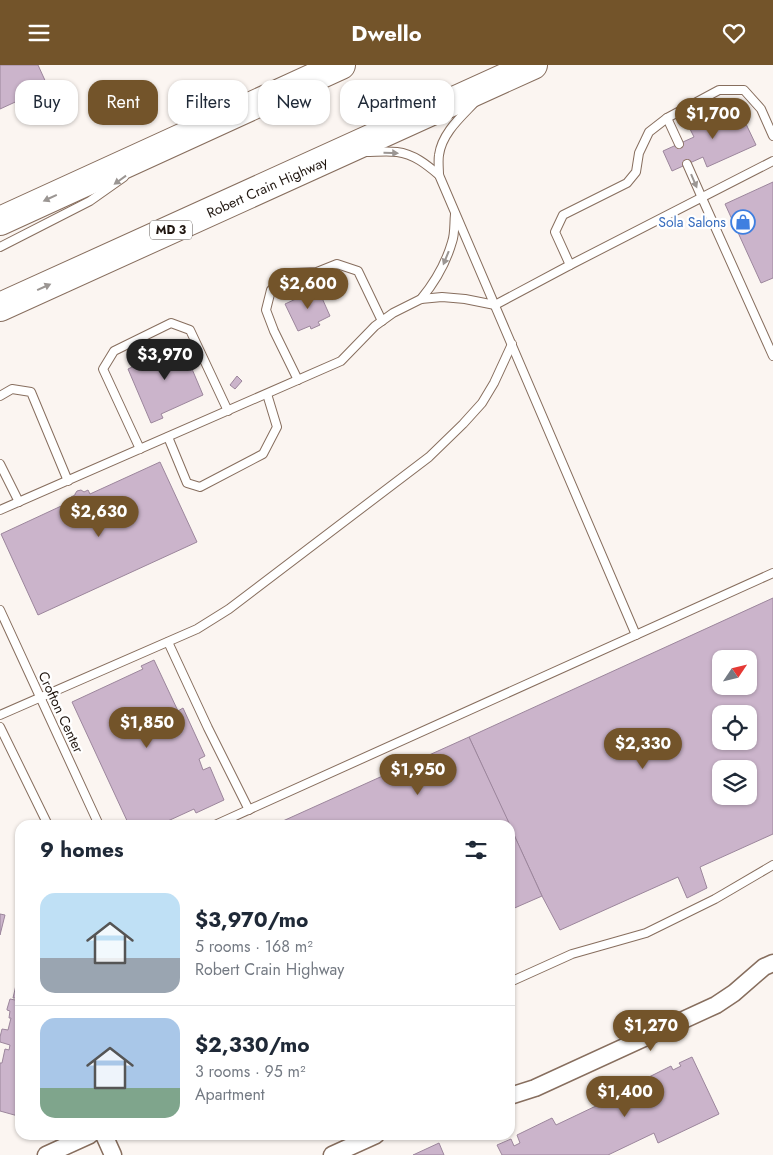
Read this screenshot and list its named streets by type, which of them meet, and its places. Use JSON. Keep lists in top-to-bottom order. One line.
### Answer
{"streets":{"highway":["Robert Crain Highway","MD 3"],"lane":["Crofton Center"]},"places":{"shop":["Sola Salons"]},"north":"top right","page":{"header":"Dwello","chip":["Buy","Rent","Filters","New","Apartment"],"price":["$1,700","$2,600","$3,970","$2,630","$1,850","$2,330","$1,950","$1,270","$1,400"],"heading":"9 homes","list":[{"name":"$3,970/mo","note":"5 rooms · 168 m² · Robert Crain Highway"},{"name":"$2,330/mo","note":"3 rooms · 95 m² · Apartment"}]}}
